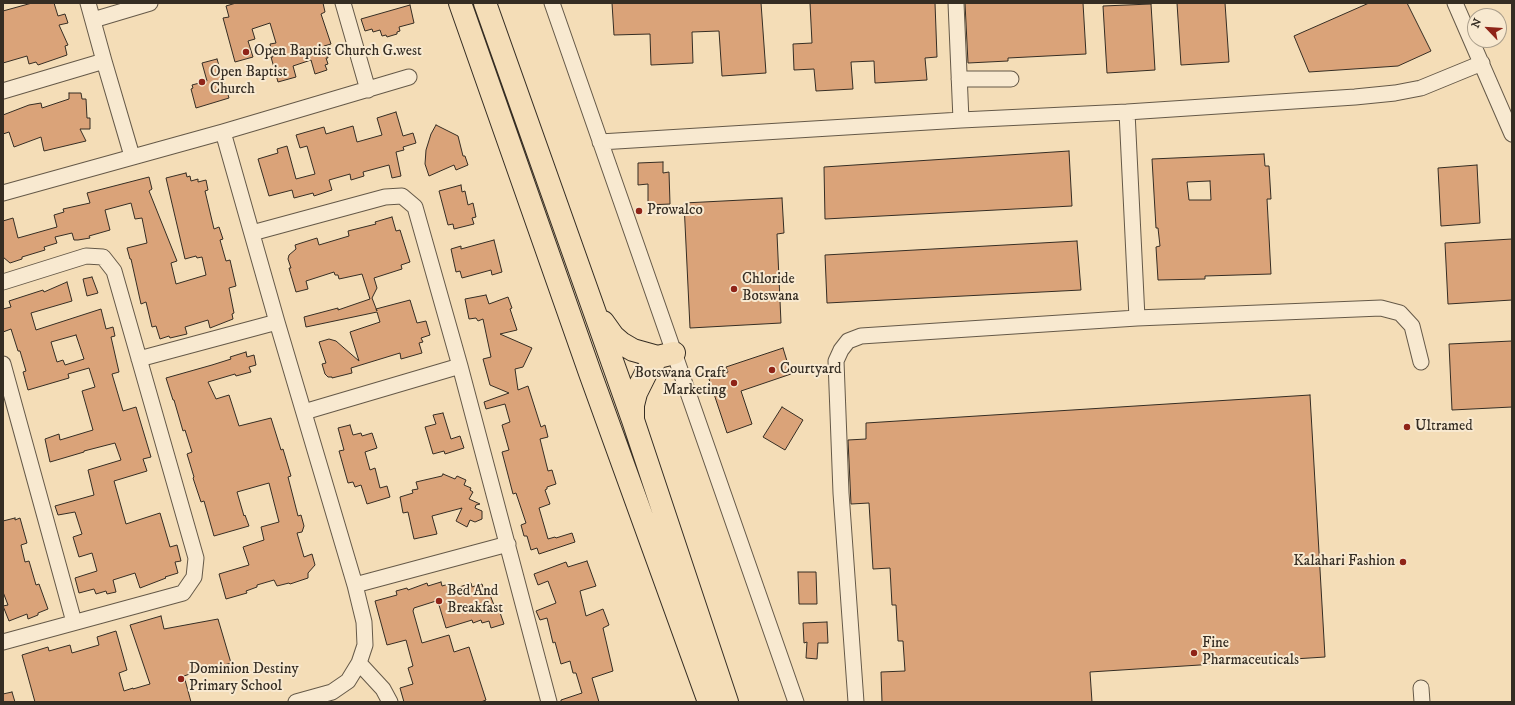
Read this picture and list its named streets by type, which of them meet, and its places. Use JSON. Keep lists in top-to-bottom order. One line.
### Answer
{"places":["Open Baptist Church G.west","Open Baptist Church","Prowalco","Chloride Botswana","Courtyard","Botswana Craft Marketing","Ultramed","Kalahari Fashion","Bed And Breakfast","Fine Pharmaceuticals","Dominion Destiny Primary School"],"north":"top left"}
